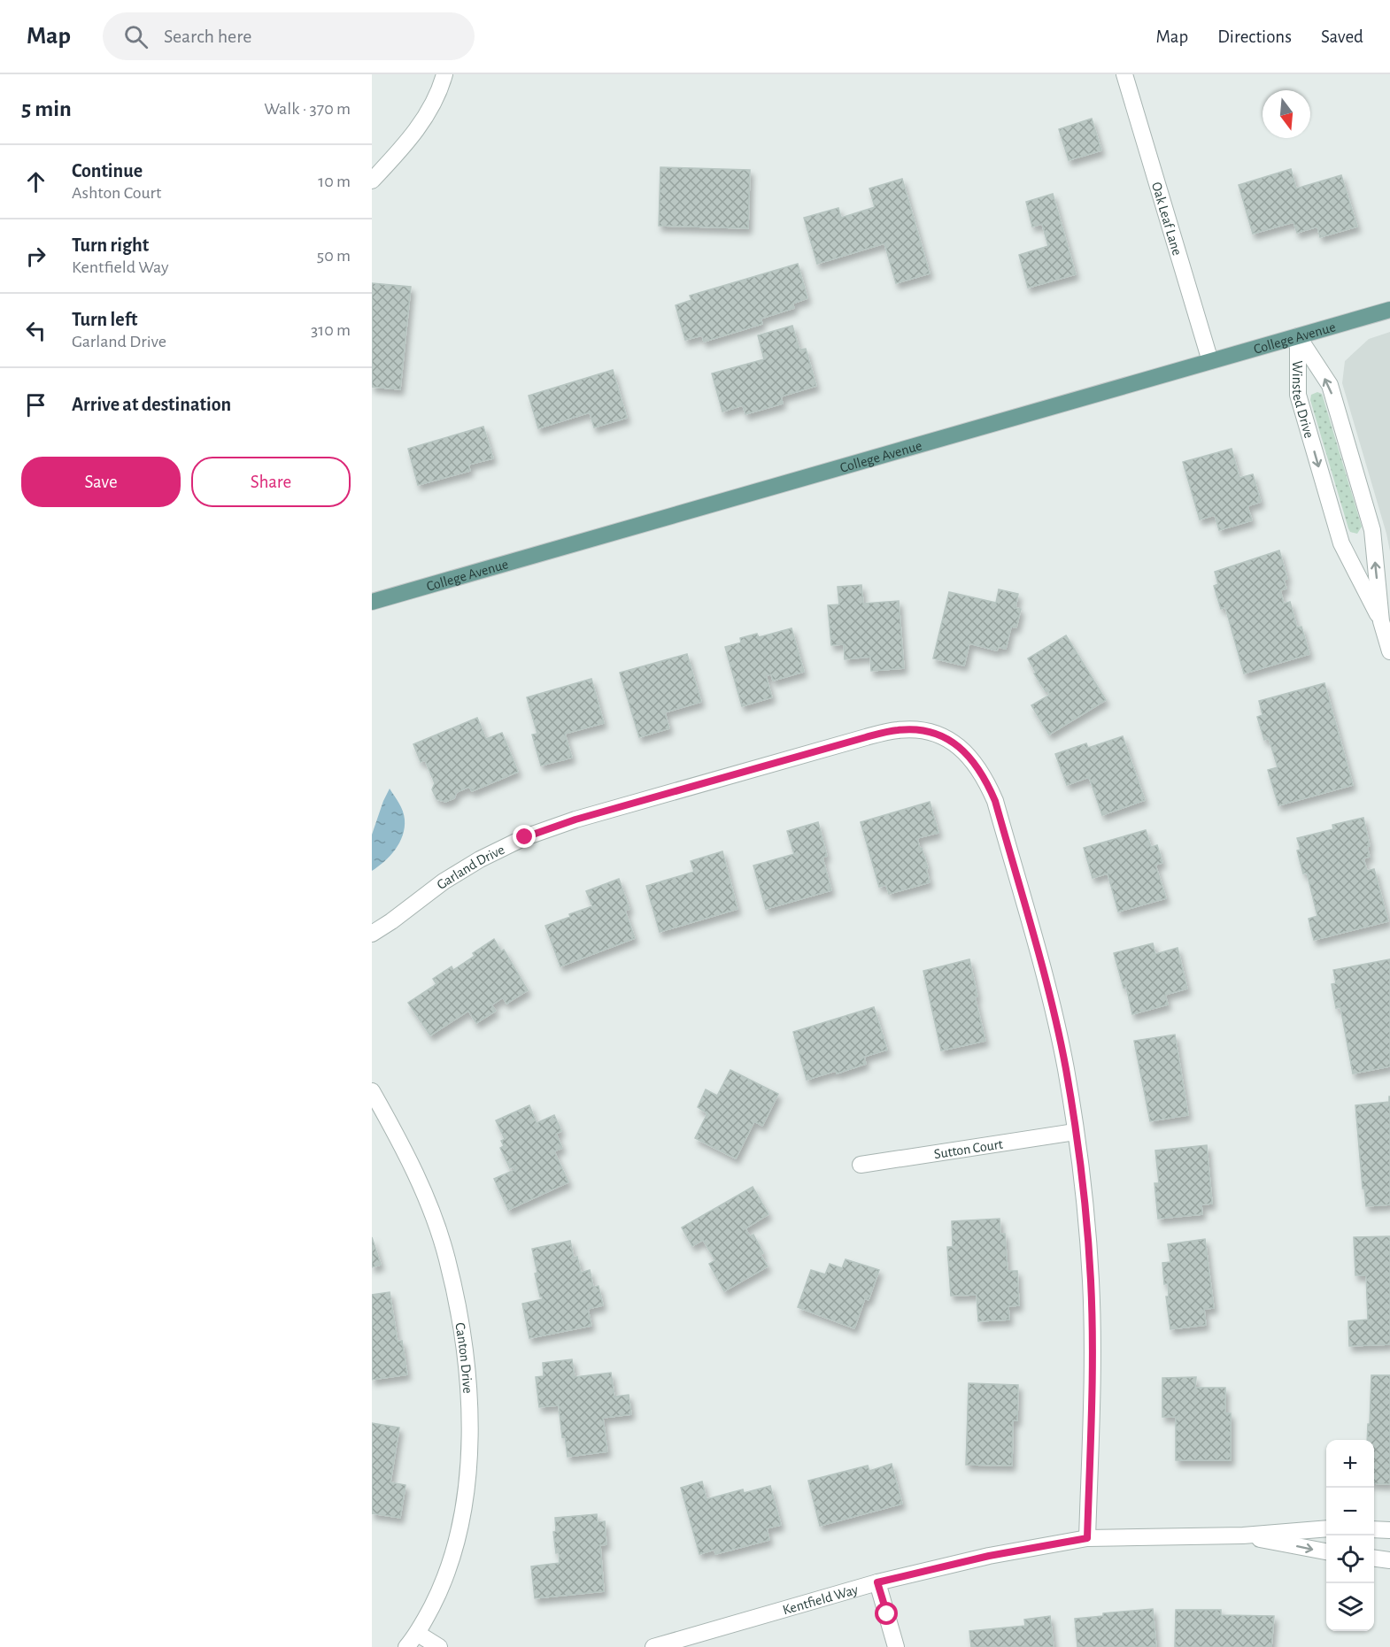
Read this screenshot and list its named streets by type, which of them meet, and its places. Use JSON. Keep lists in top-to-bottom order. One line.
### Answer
{"streets":{"main road":["College Avenue"],"street":["Oak Leaf Lane","Winsted Drive","Garland Drive","Sutton Court","Canton Drive","Kentfield Way"]},"crossings":[["Oak Leaf Lane","College Avenue"],["College Avenue","Winsted Drive"],["Garland Drive","Sutton Court"],["Garland Drive","Kentfield Way"]],"north":"bottom","page":{"header":"Map","search":"Search here","nav":["Map","Directions","Saved"],"heading":["5 min","Walk · 370 m"],"list":[["Continue","Ashton Court","10 m"],["Turn right","Kentfield Way","50 m"],["Turn left","Garland Drive","310 m"],"Arrive at destination"],"buttons":["Save","Share"],"map_buttons":["+","−"]}}
